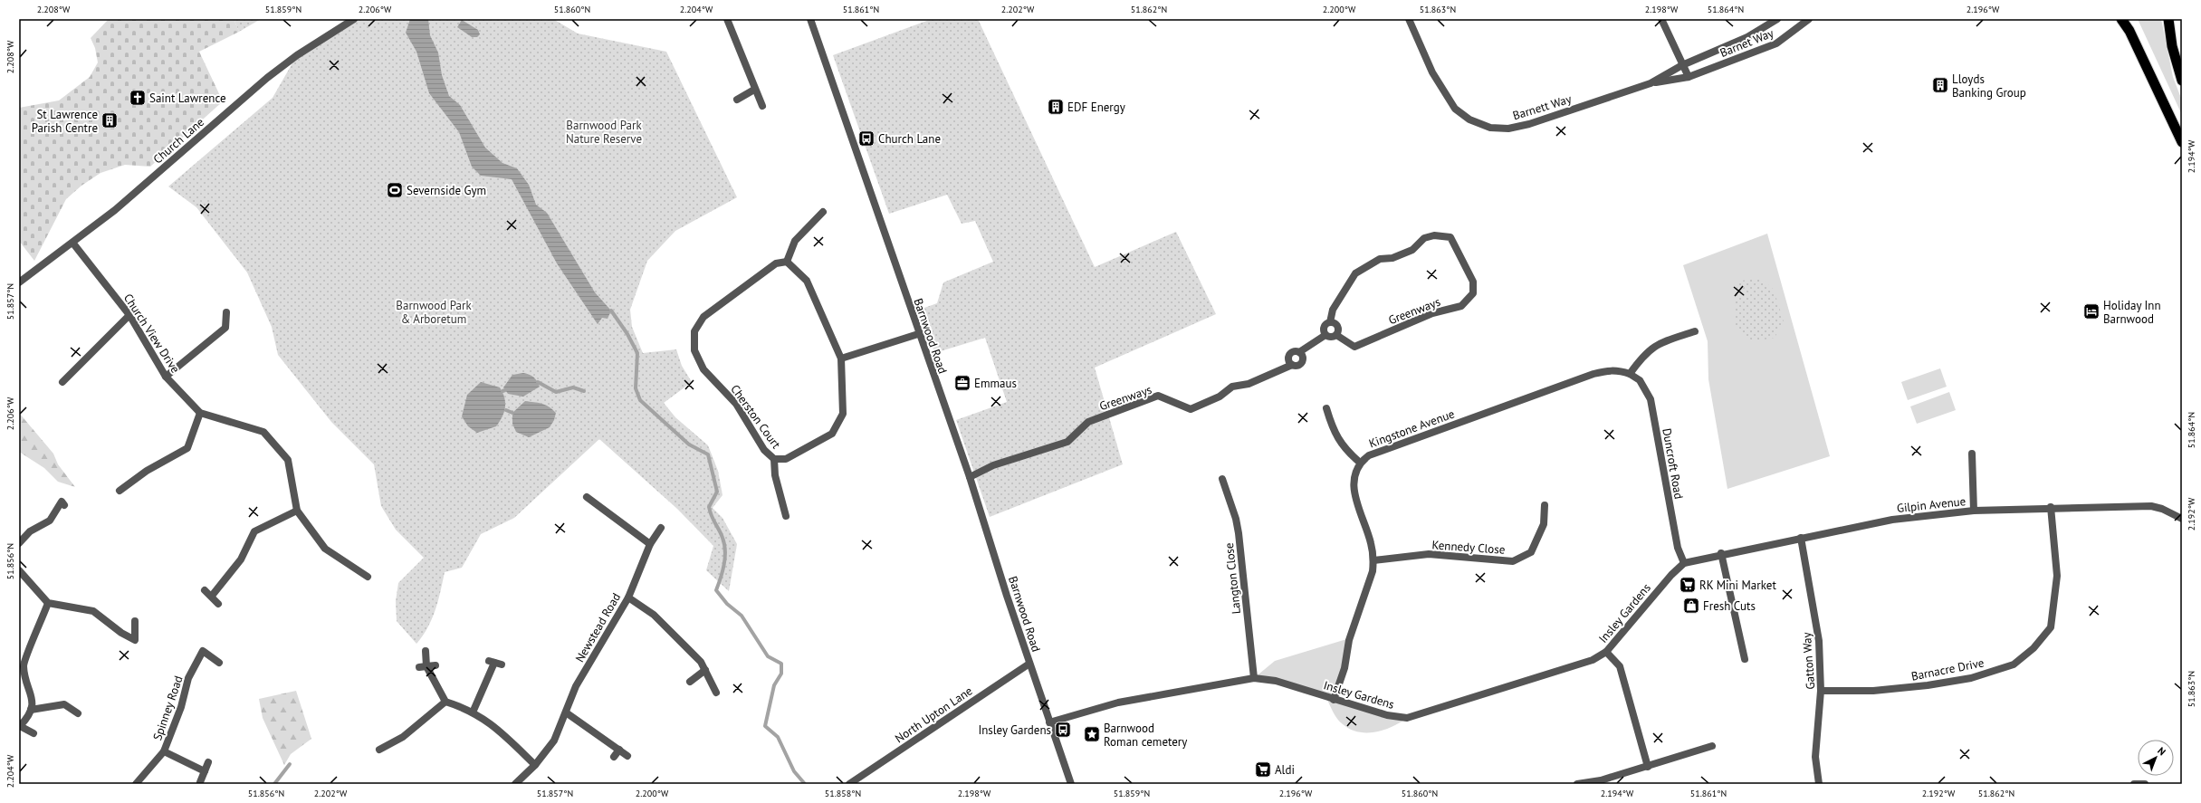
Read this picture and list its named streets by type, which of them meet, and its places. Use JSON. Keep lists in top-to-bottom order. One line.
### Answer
{"streets":{"street":["Barnet Way","Barnett Way","Church Lane","Greenways","Church View Drive","Barnwood Road","Cherston Court","Kingstone Avenue","Duncroft Road","Gilpin Avenue","Kennedy Close","Langton Close","Insley Gardens","Newstead Road","Gatton Way","Barnacre Drive","Spinney Road","North Upton Lane"]},"crossings":[["Barnet Way","Barnett Way"],["Church Lane","Church View Drive"],["Greenways","Barnwood Road"],["Barnwood Road","Insley Gardens"],["Barnwood Road","North Upton Lane"],["Kingstone Avenue","Duncroft Road"],["Kingstone Avenue","Kennedy Close"],["Kingstone Avenue","Insley Gardens"],["Duncroft Road","Gilpin Avenue"],["Duncroft Road","Insley Gardens"],["Gilpin Avenue","Insley Gardens"],["Gilpin Avenue","Gatton Way"],["Gilpin Avenue","Barnacre Drive"],["Langton Close","Insley Gardens"],["Gatton Way","Barnacre Drive"]],"parks":["Barnwood Park Nature Reserve","Barnwood Park & Arboretum"],"places":{"building":["Lloyds Banking Group","EDF Energy","St Lawrence Parish Centre"],"church":["Saint Lawrence"],"bus stop":["Church Lane","Insley Gardens"],"sports":["Severnside Gym"],"hotel":["Holiday Inn Barnwood"],"office":["Emmaus"],"supermarket":["RK Mini Market","Aldi"],"shop":["Fresh Cuts"],"place":["Barnwood Roman cemetery"]},"north":"top right","coordinates":["2.208°W","51.859°N","2.206°W","51.860°N","2.204°W","51.861°N","2.202°W","51.862°N","2.200°W","51.863°N","2.198°W","51.864°N","2.196°W","2.194°W","51.857°N","2.192°W","51.856°N","51.858°N"]}
